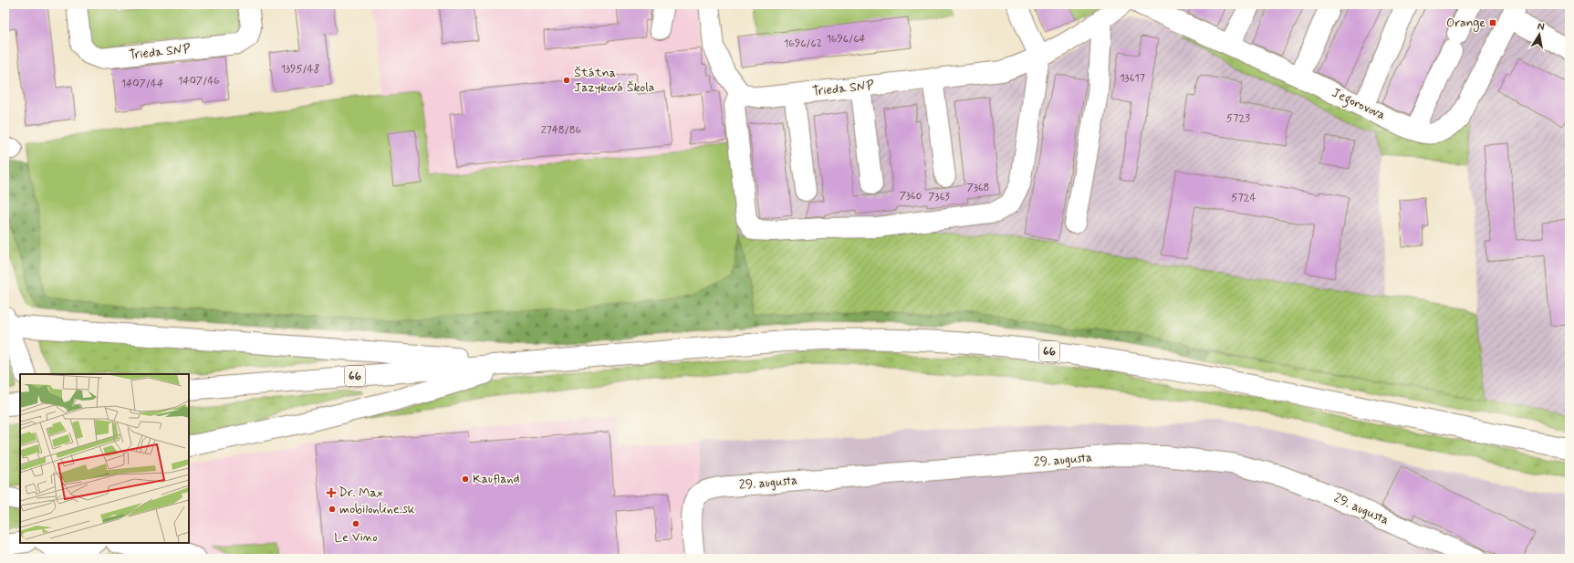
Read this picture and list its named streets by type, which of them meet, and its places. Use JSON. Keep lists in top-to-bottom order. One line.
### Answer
{"streets":{"main road":["Trieda SNP","Jegorovova","66","29. augusta"]},"places":{"transit":["Orange"],"other":["Štátna Jazyková Škola","Kaufland","mobilonline.sk","Le Vino"],"health":["Dr. Max"]},"house_numbers":["1696/64","1696/62","1395/48","13617","1407/46","1407/44","5723","2748/86","7368","7360","7363","5724"],"north":"top"}
